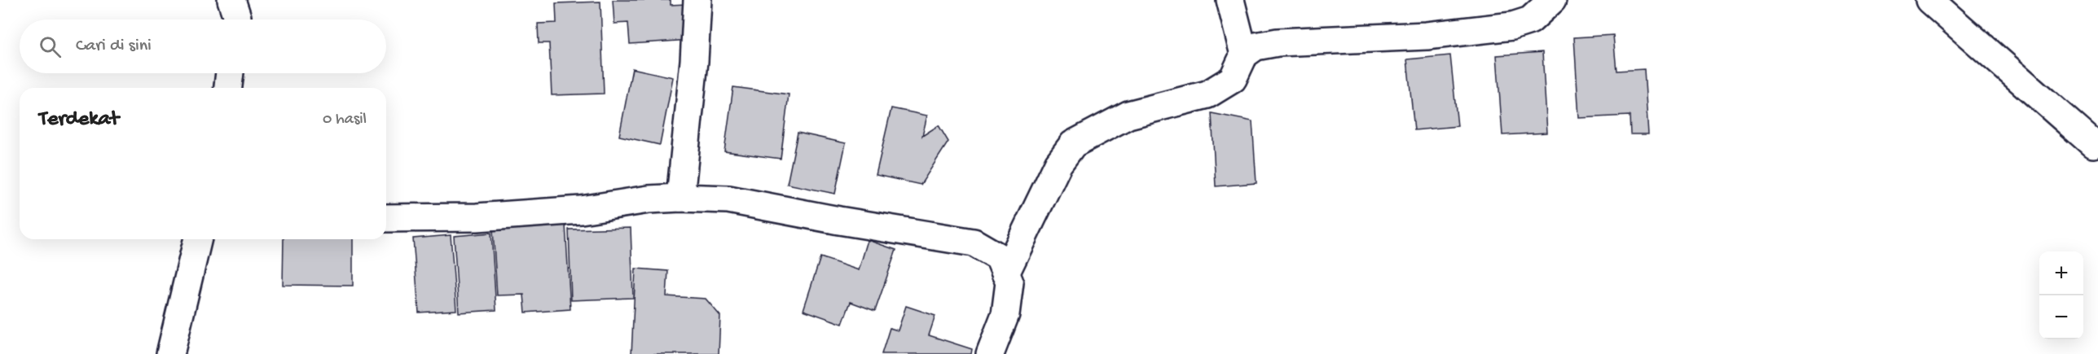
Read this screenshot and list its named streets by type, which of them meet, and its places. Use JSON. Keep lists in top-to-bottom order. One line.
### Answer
{"page":{"search":"Cari di sini","heading":["Terdekat","0 hasil"],"map_buttons":["+","−"]}}
